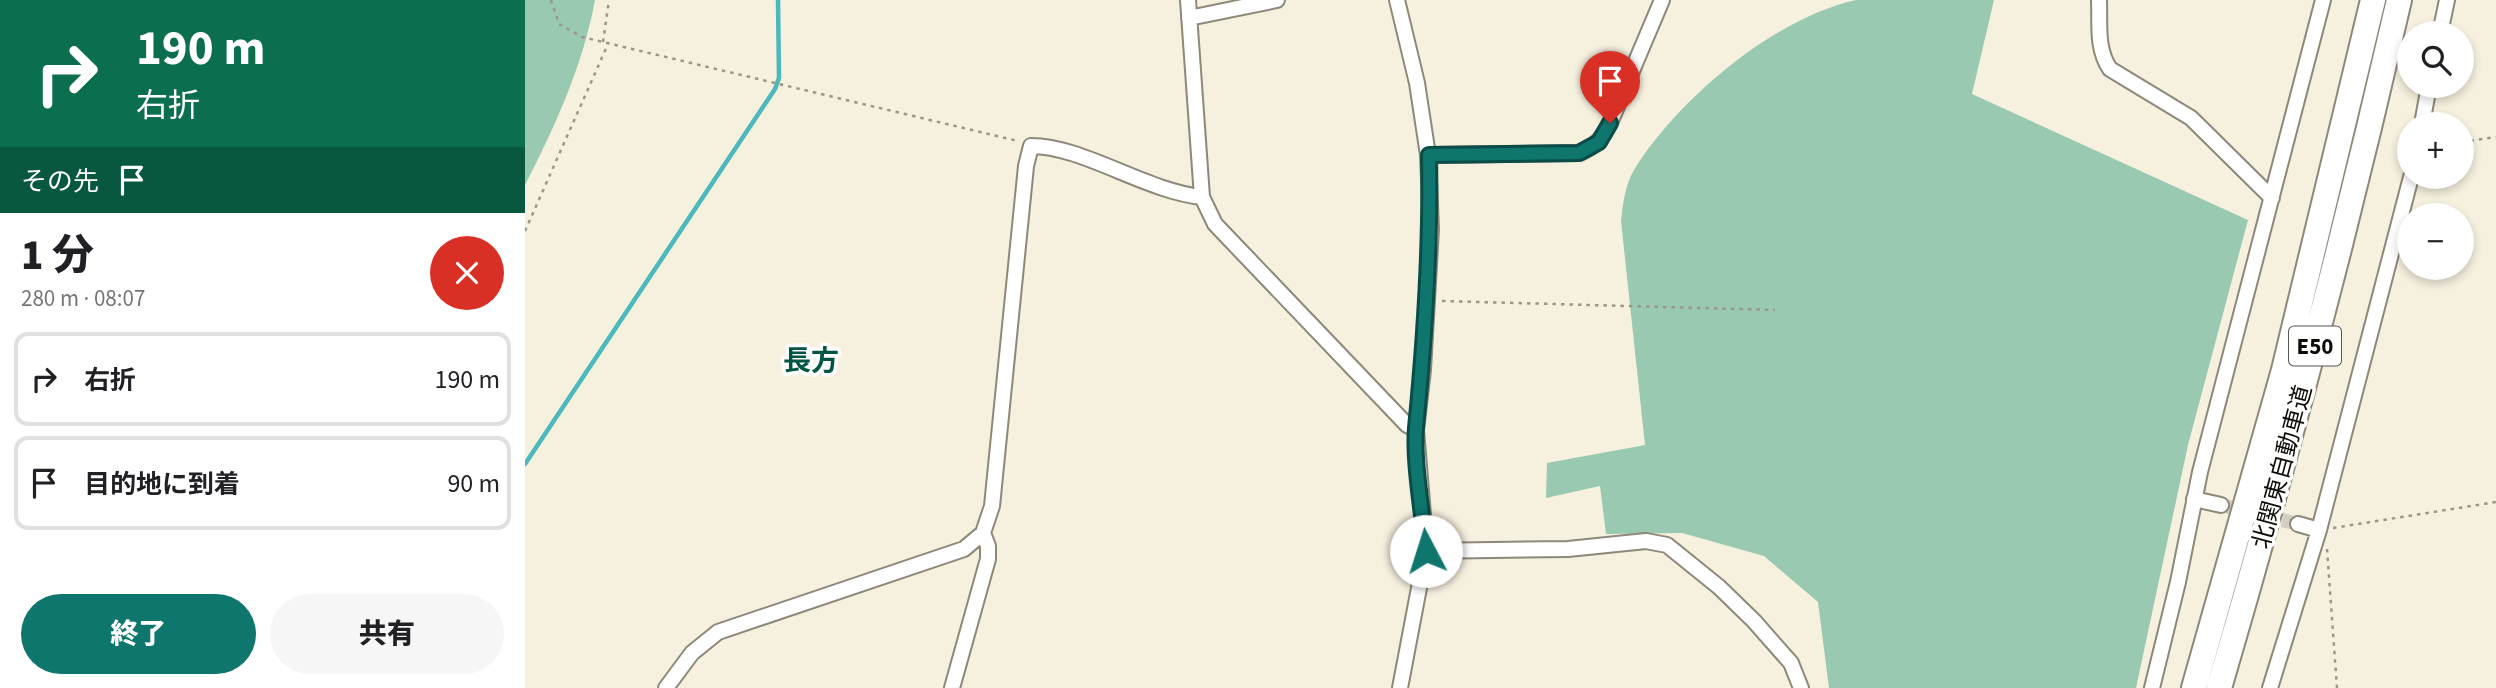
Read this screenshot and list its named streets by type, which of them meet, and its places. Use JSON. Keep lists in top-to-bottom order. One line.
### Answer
{"streets":{"highway":["E50","北関東自動車道"]},"districts":["長方"],"page":{"turn":["190 m","右折"],"map_buttons":["+","−"],"then":"その先","heading":["1 分","280 m · 08:07"],"list":[{"name":"右折","value":"190 m"},{"name":"目的地に到着","value":"90 m"}],"buttons":["終了","共有"]}}
